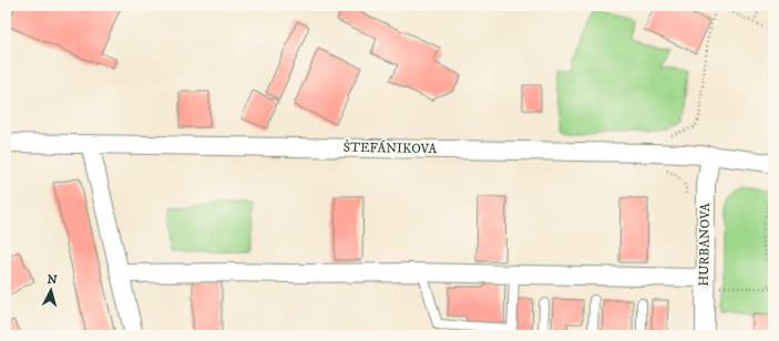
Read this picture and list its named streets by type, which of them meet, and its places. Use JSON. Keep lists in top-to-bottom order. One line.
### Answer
{"streets":{"street":["ŠTEFÁNIKOVA","HURBANOVA"]},"crossings":[["ŠTEFÁNIKOVA","HURBANOVA"]],"north":"top"}
